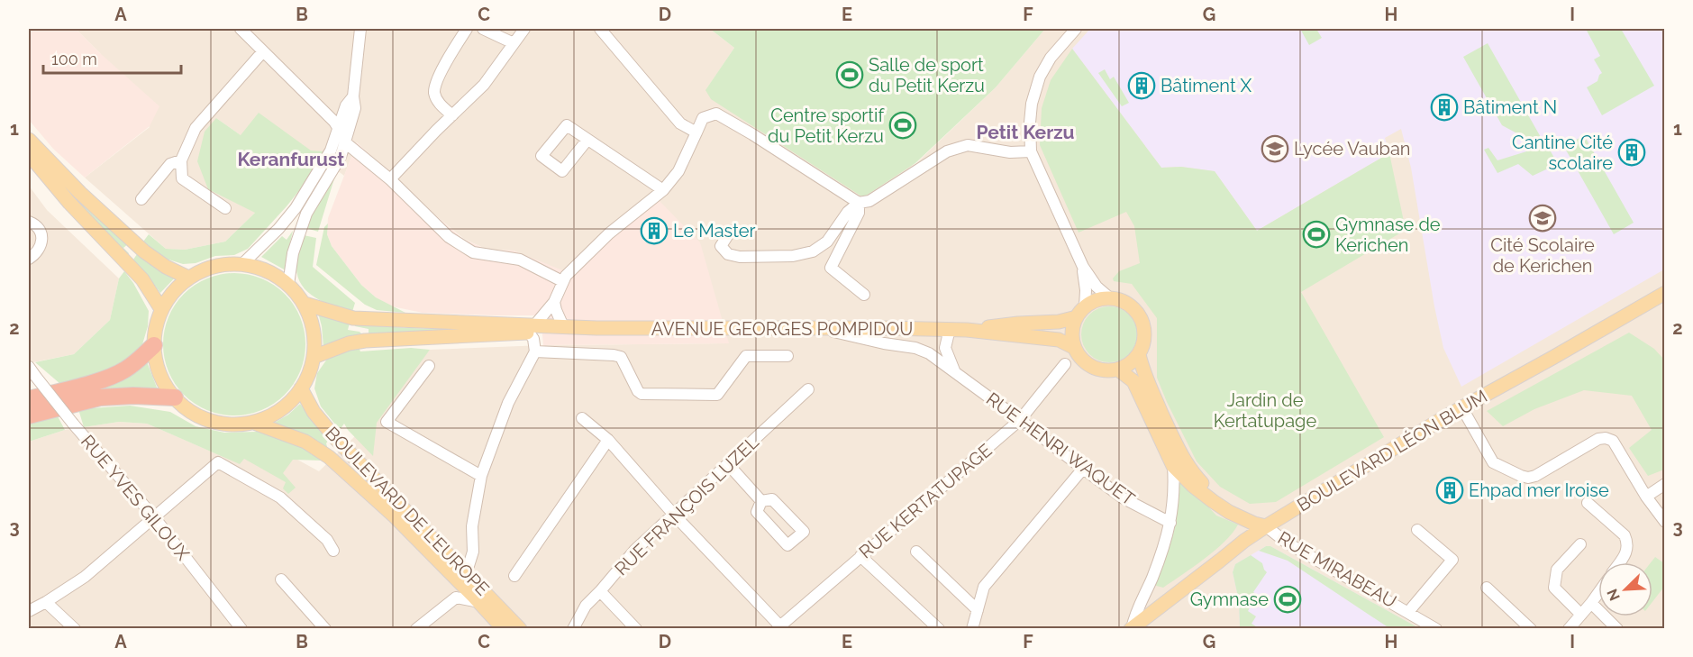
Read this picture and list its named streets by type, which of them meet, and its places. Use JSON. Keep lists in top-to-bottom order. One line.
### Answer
{"streets":{"main road":["AVENUE GEORGES POMPIDOU","BOULEVARD LÉON BLUM","BOULEVARD DE L'EUROPE"],"street":["RUE HENRI WAQUET","RUE YVES GILOUX","RUE KERTATUPAGE","RUE FRANÇOIS LUZEL","RUE MIRABEAU"]},"crossings":[["AVENUE GEORGES POMPIDOU","RUE HENRI WAQUET"],["AVENUE GEORGES POMPIDOU","BOULEVARD DE L'EUROPE"],["RUE HENRI WAQUET","RUE KERTATUPAGE"],["BOULEVARD LÉON BLUM","RUE MIRABEAU"]],"districts":["Petit Kerzu","Keranfurust"],"parks":["Jardin de Kertatupage"],"places":{"sports":["Salle de sport du Petit Kerzu","Centre sportif du Petit Kerzu","Gymnase de Kerichen","Gymnase"],"building":["Bâtiment X","Bâtiment N","Cantine Cité scolaire","Le Master","Ehpad mer Iroise"],"school or university":["Lycée Vauban","Cité Scolaire de Kerichen"]},"scale_bar":"100 m","north":"bottom left","grid":{"columns":["A","B","C","D","E","F","G","H","I"],"rows":["1","2","3"]}}
